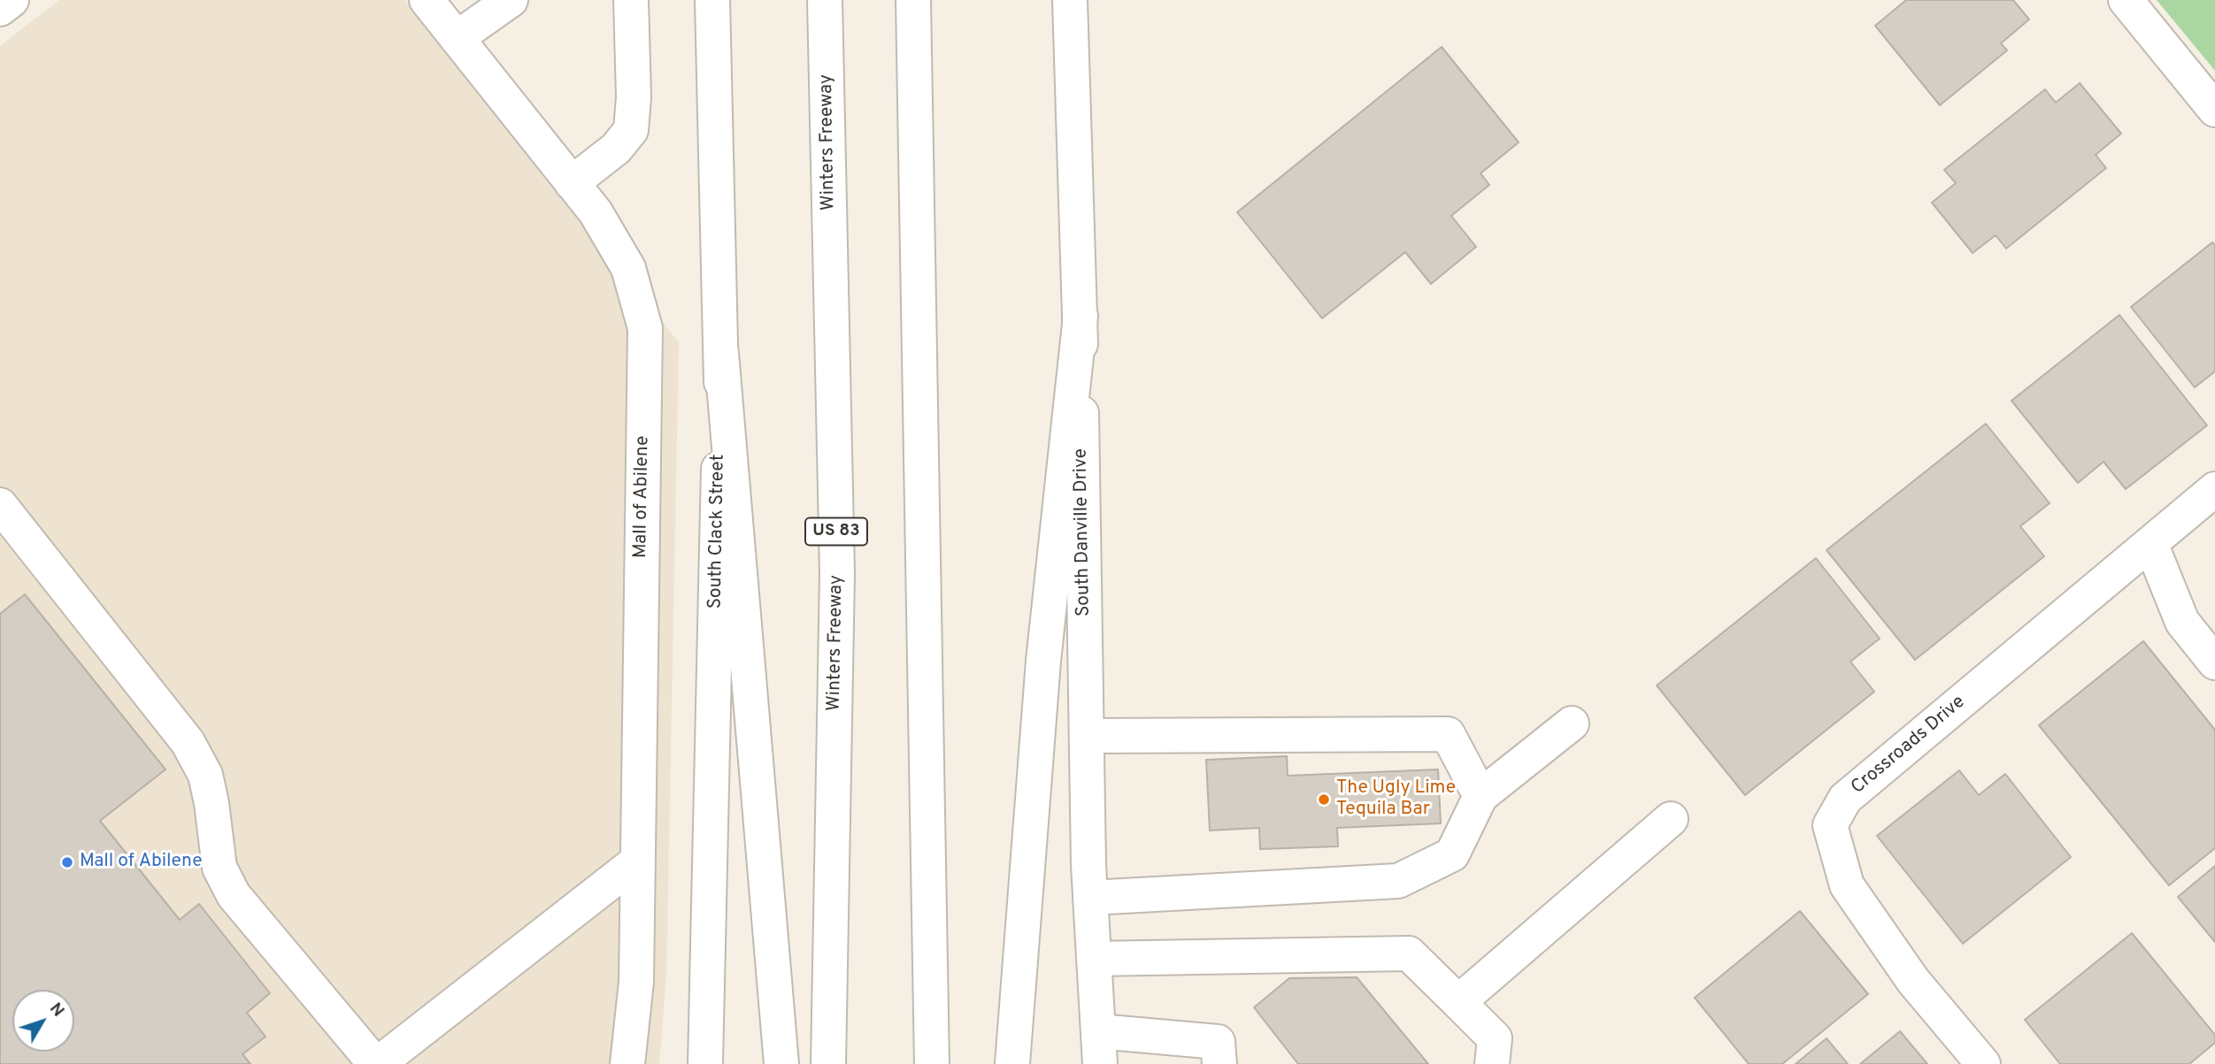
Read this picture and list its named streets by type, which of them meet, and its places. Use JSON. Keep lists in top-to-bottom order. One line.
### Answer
{"streets":{"main road":["Winters Freeway","Mall of Abilene","South Clack Street","US 83","South Danville Drive","Crossroads Drive"]},"places":["The Ugly Lime Tequila Bar","Mall of Abilene"],"north":"top right"}
